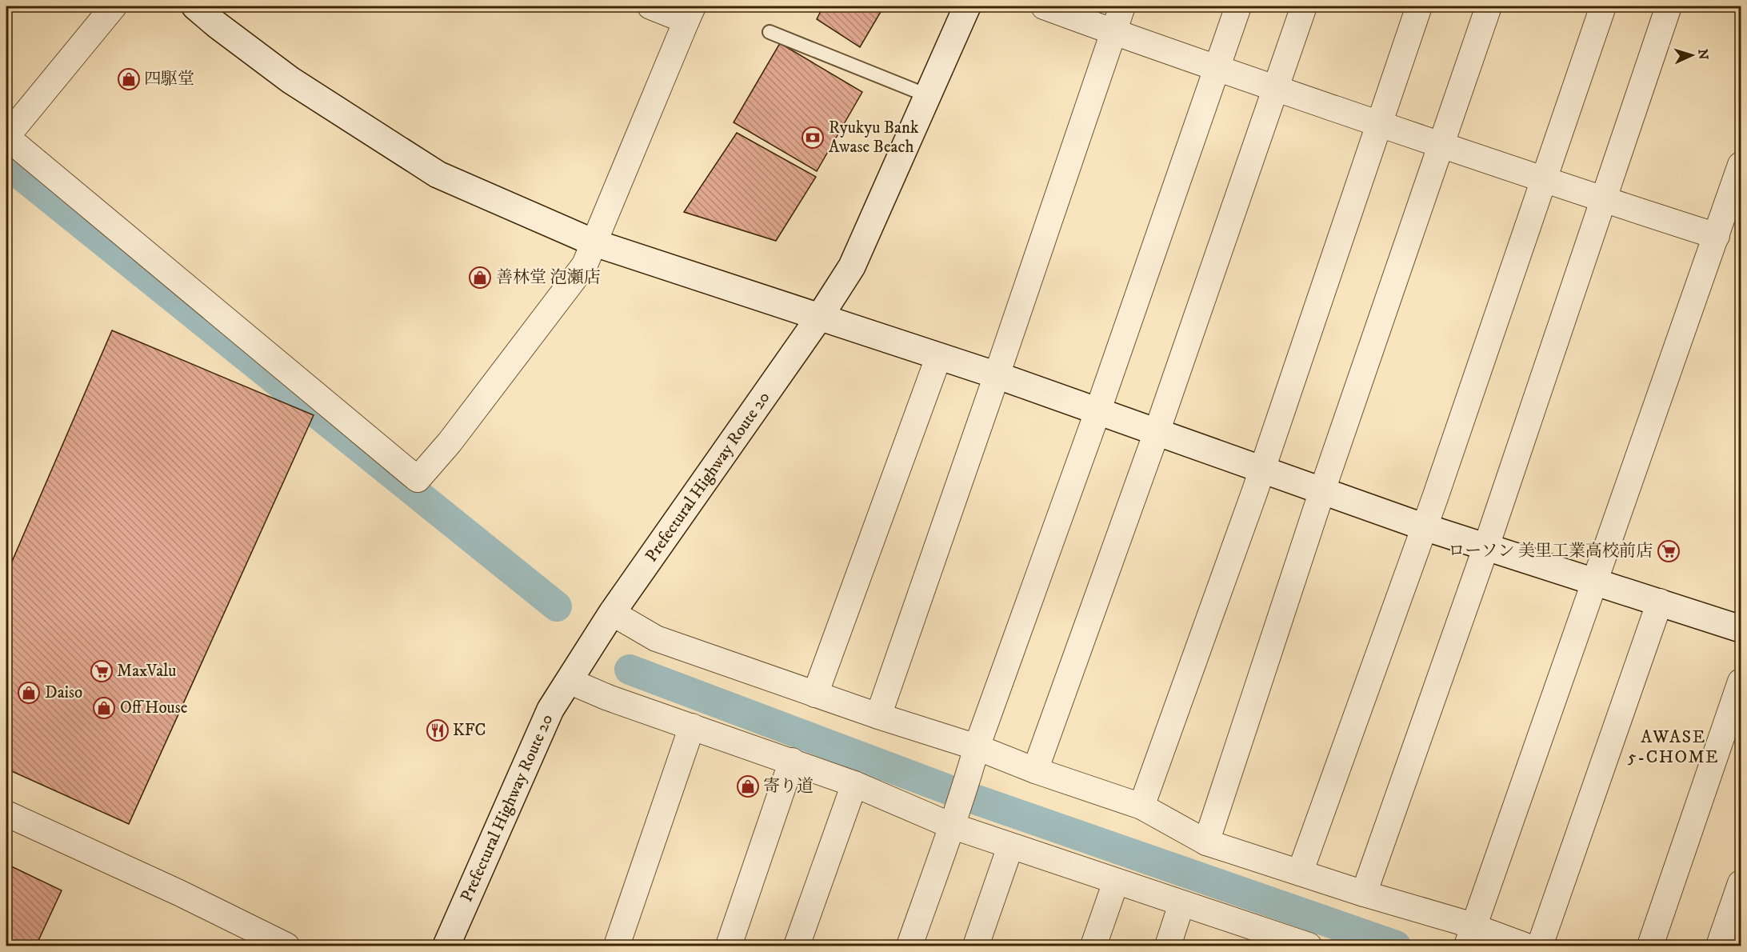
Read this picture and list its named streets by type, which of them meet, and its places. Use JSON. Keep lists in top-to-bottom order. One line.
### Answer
{"streets":{"street":["Prefectural Highway Route 20"]},"districts":["AWASE 5-CHOME"],"places":{"shop":["四駆堂","善林堂 泡瀬店","Daiso","Off House","寄り道"],"bank":["Ryukyu Bank Awase Beach"],"supermarket":["ローソン 美里工業高校前店","MaxValu"],"restaurant":["KFC"]},"north":"right"}
